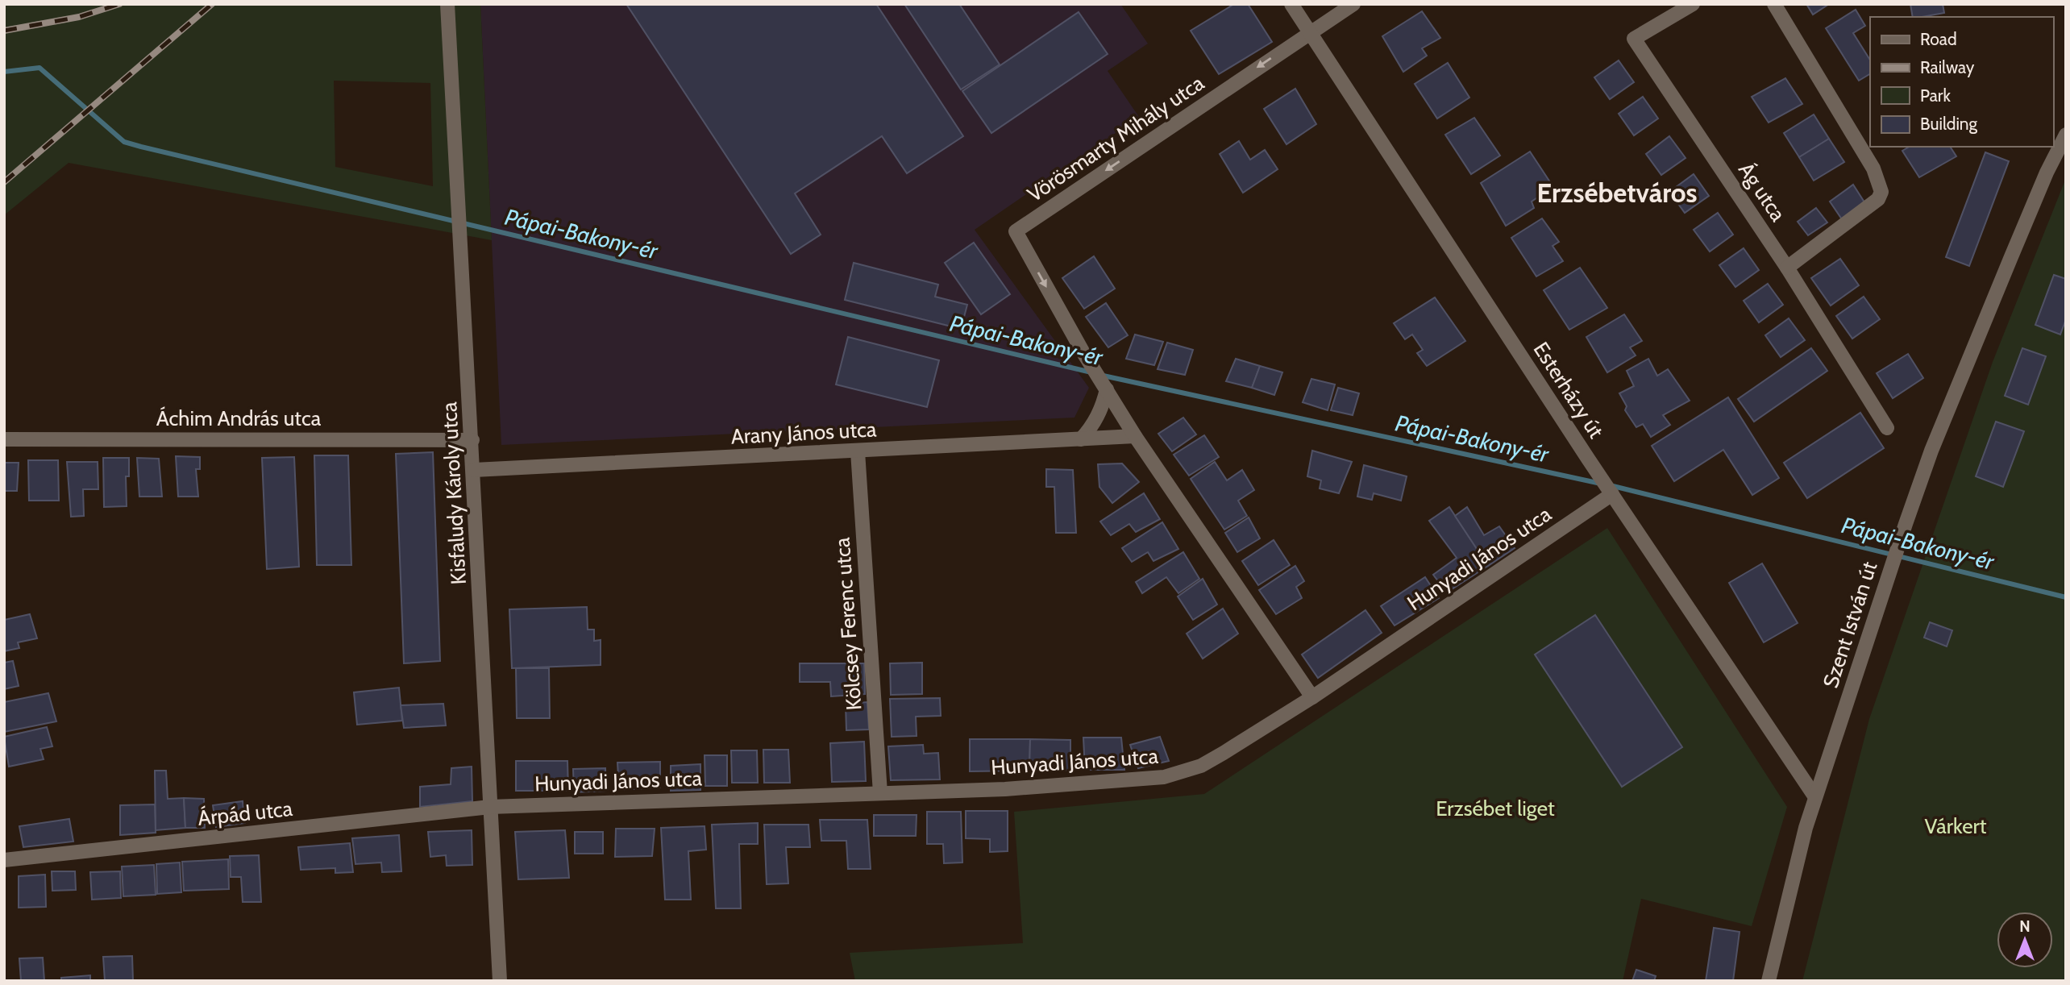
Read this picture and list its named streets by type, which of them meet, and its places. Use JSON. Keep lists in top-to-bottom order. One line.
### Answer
{"streets":{"street":["Vörösmarty Mihály utca","Ág utca","Esterházy út","Áchim András utca","Arany János utca","Kisfaludy Károly utca","Hunyadi János utca","Kölcsey Ferenc utca","Szent István út","Árpád utca"]},"crossings":[["Vörösmarty Mihály utca","Esterházy út"],["Esterházy út","Hunyadi János utca"],["Esterházy út","Szent István út"],["Áchim András utca","Kisfaludy Károly utca"],["Arany János utca","Kisfaludy Károly utca"],["Arany János utca","Kölcsey Ferenc utca"],["Kisfaludy Károly utca","Hunyadi János utca"],["Kisfaludy Károly utca","Árpád utca"],["Hunyadi János utca","Kölcsey Ferenc utca"],["Hunyadi János utca","Árpád utca"]],"districts":["Erzsébetváros"],"water":["Pápai-Bakony-ér"],"parks":["Erzsébet liget","Várkert"],"legend":["Road","Railway","Park","Building"],"north":"top"}
